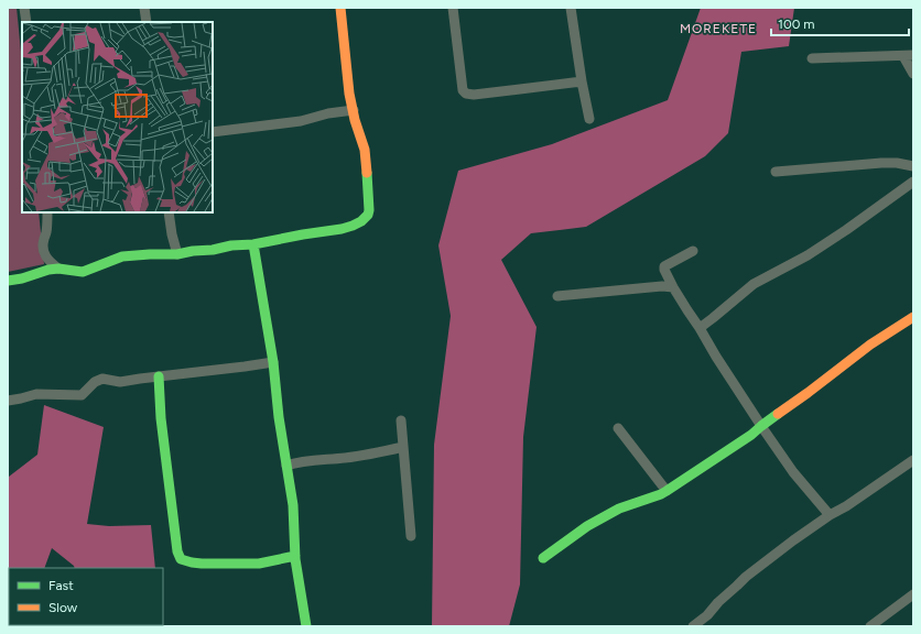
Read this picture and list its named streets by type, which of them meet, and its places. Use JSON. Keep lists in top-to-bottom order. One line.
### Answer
{"districts":["MOREKETE"],"legend":["Fast","Slow"],"scale_bar":"100 m"}
